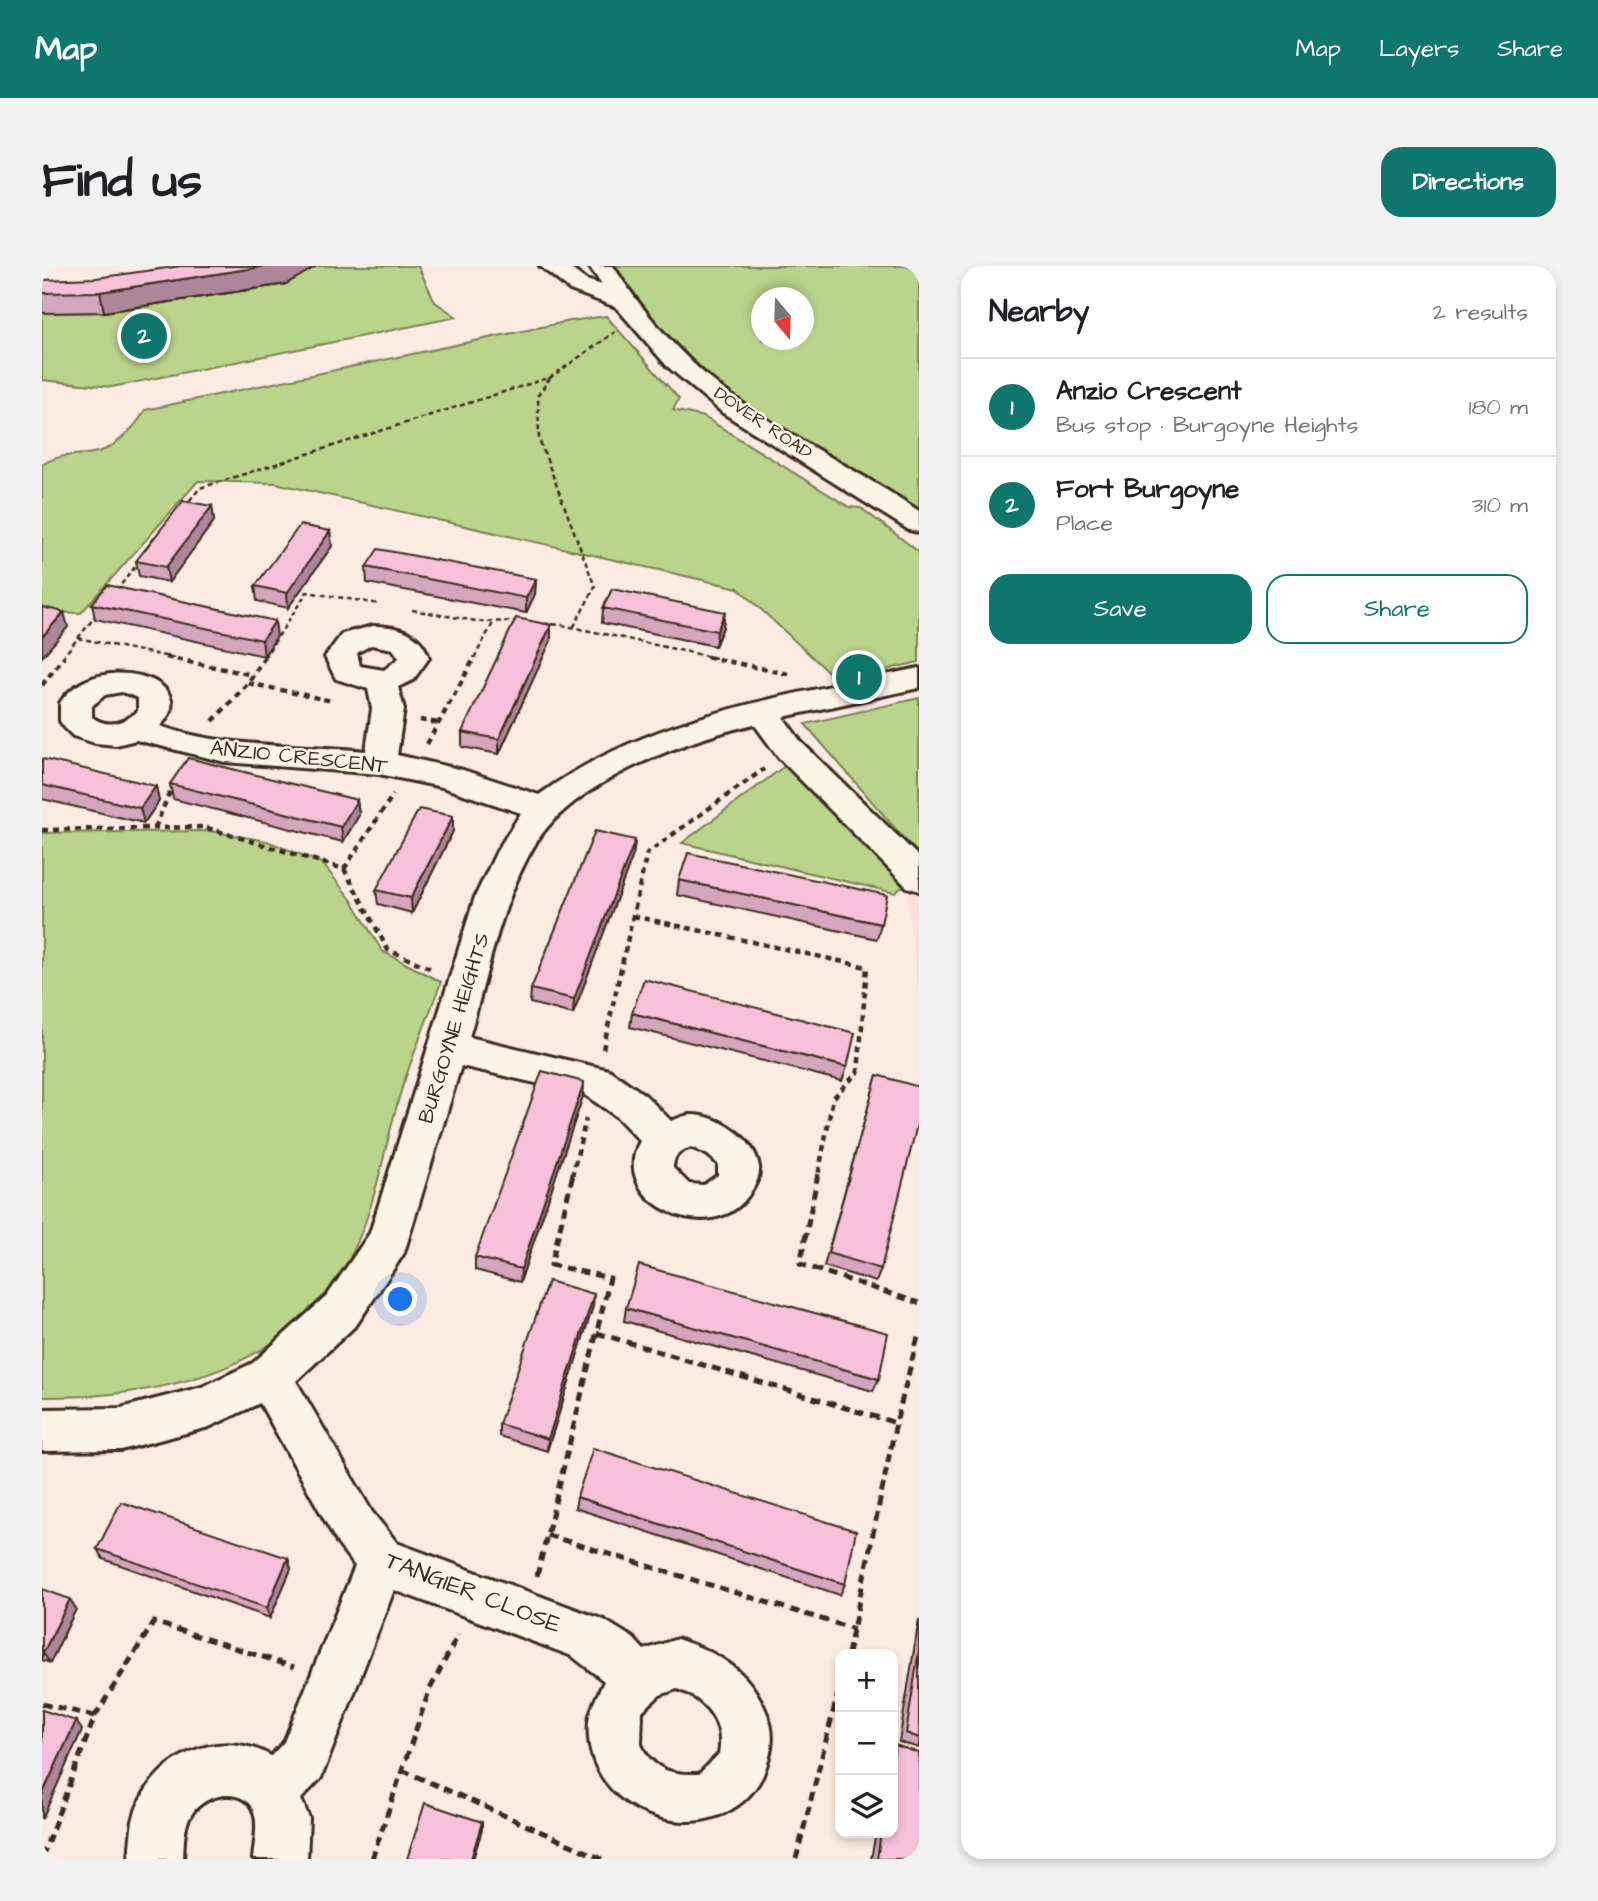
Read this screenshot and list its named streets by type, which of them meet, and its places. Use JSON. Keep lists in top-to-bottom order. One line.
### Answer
{"streets":{"street":["DOVER ROAD","ANZIO CRESCENT","BURGOYNE HEIGHTS","TANGIER CLOSE"]},"crossings":[["ANZIO CRESCENT","BURGOYNE HEIGHTS"],["BURGOYNE HEIGHTS","TANGIER CLOSE"]],"north":"bottom","page":{"header":"Map","nav":["Map","Layers","Share"],"buttons":["Directions",["Save","Share"]],"title":"Find us","heading":["Nearby","2 results"],"pins":["2","1"],"list":[{"mark":"1","name":"Anzio Crescent","note":"Bus stop · Burgoyne Heights","value":"180 m"},{"mark":"2","name":"Fort Burgoyne","note":"Place","value":"310 m"}],"map_buttons":["+","−"]}}
